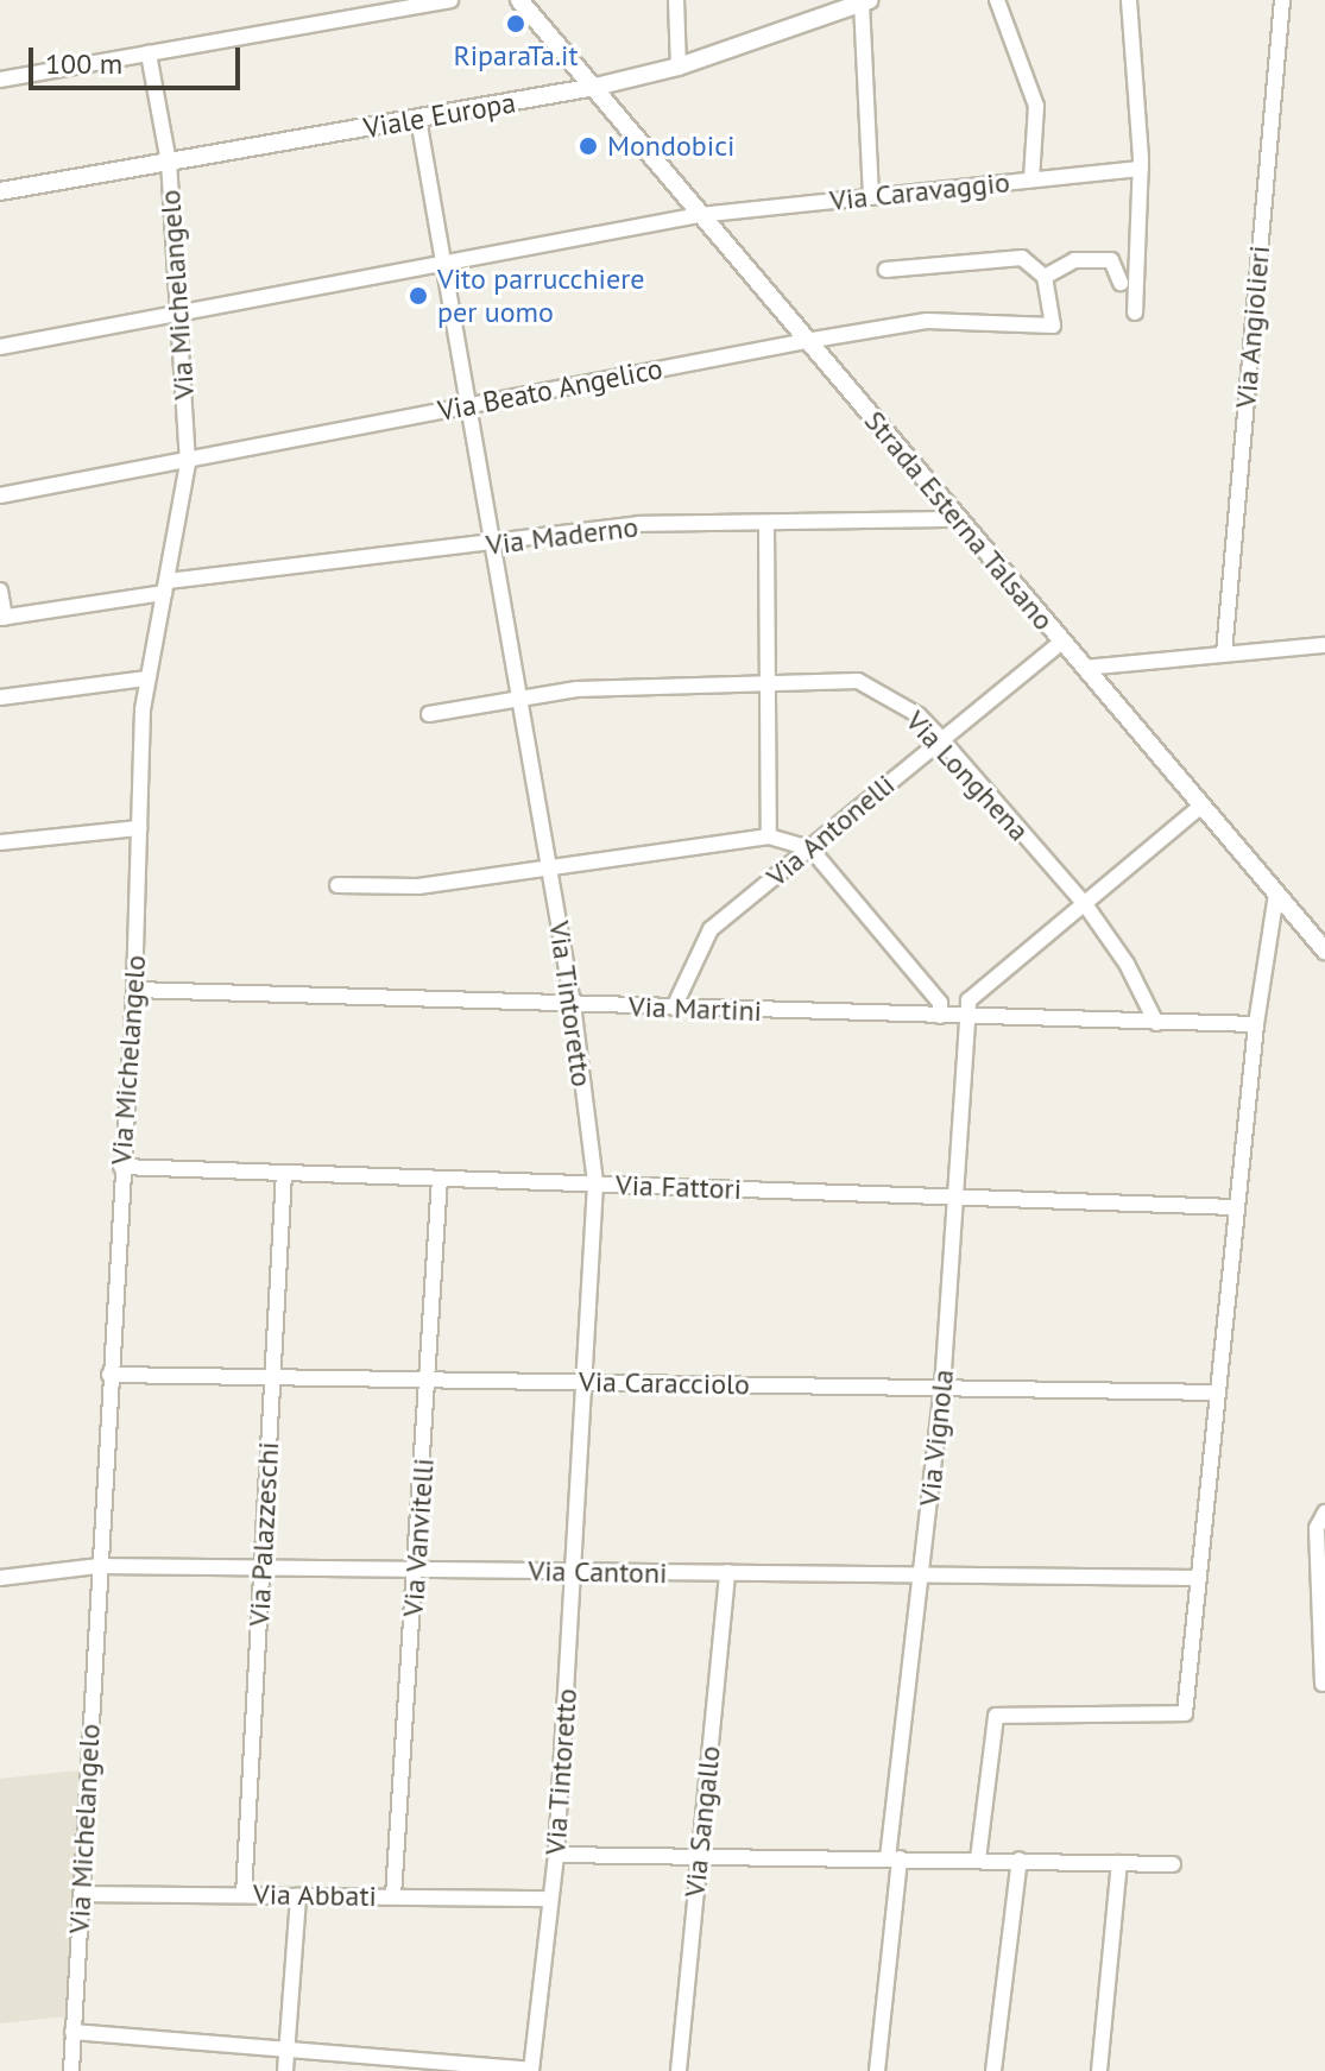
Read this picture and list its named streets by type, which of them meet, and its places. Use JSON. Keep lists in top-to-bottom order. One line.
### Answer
{"streets":{"street":["Viale Europa","Via Caravaggio","Via Michelangelo","Via Angiolieri","Via Beato Angelico","Strada Esterna Talsano","Via Maderno","Via Longhena","Via Antonelli","Via Tintoretto","Via Martini","Via Fattori","Via Caracciolo","Via Vignola","Via Palazzeschi","Via Vanvitelli","Via Cantoni","Via Sangallo","Via Abbati"]},"crossings":[["Viale Europa","Via Michelangelo"],["Viale Europa","Strada Esterna Talsano"],["Viale Europa","Via Tintoretto"],["Via Caravaggio","Via Michelangelo"],["Via Caravaggio","Strada Esterna Talsano"],["Via Caravaggio","Via Tintoretto"],["Via Michelangelo","Via Beato Angelico"],["Via Michelangelo","Via Maderno"],["Via Michelangelo","Via Martini"],["Via Michelangelo","Via Fattori"],["Via Michelangelo","Via Caracciolo"],["Via Michelangelo","Via Cantoni"],["Via Michelangelo","Via Abbati"],["Via Beato Angelico","Strada Esterna Talsano"],["Via Beato Angelico","Via Tintoretto"],["Strada Esterna Talsano","Via Maderno"],["Strada Esterna Talsano","Via Antonelli"],["Via Maderno","Via Tintoretto"],["Via Longhena","Via Antonelli"],["Via Longhena","Via Tintoretto"],["Via Longhena","Via Martini"],["Via Antonelli","Via Martini"],["Via Tintoretto","Via Martini"],["Via Tintoretto","Via Fattori"],["Via Tintoretto","Via Caracciolo"],["Via Tintoretto","Via Cantoni"],["Via Tintoretto","Via Abbati"],["Via Martini","Via Vignola"],["Via Fattori","Via Vignola"],["Via Fattori","Via Palazzeschi"],["Via Fattori","Via Vanvitelli"],["Via Caracciolo","Via Vignola"],["Via Caracciolo","Via Palazzeschi"],["Via Caracciolo","Via Vanvitelli"],["Via Vignola","Via Cantoni"],["Via Palazzeschi","Via Cantoni"],["Via Palazzeschi","Via Abbati"],["Via Vanvitelli","Via Cantoni"],["Via Vanvitelli","Via Abbati"],["Via Cantoni","Via Sangallo"]],"places":["RiparaTa.it","Mondobici","Vito parrucchiere per uomo"],"scale_bar":"100 m"}
